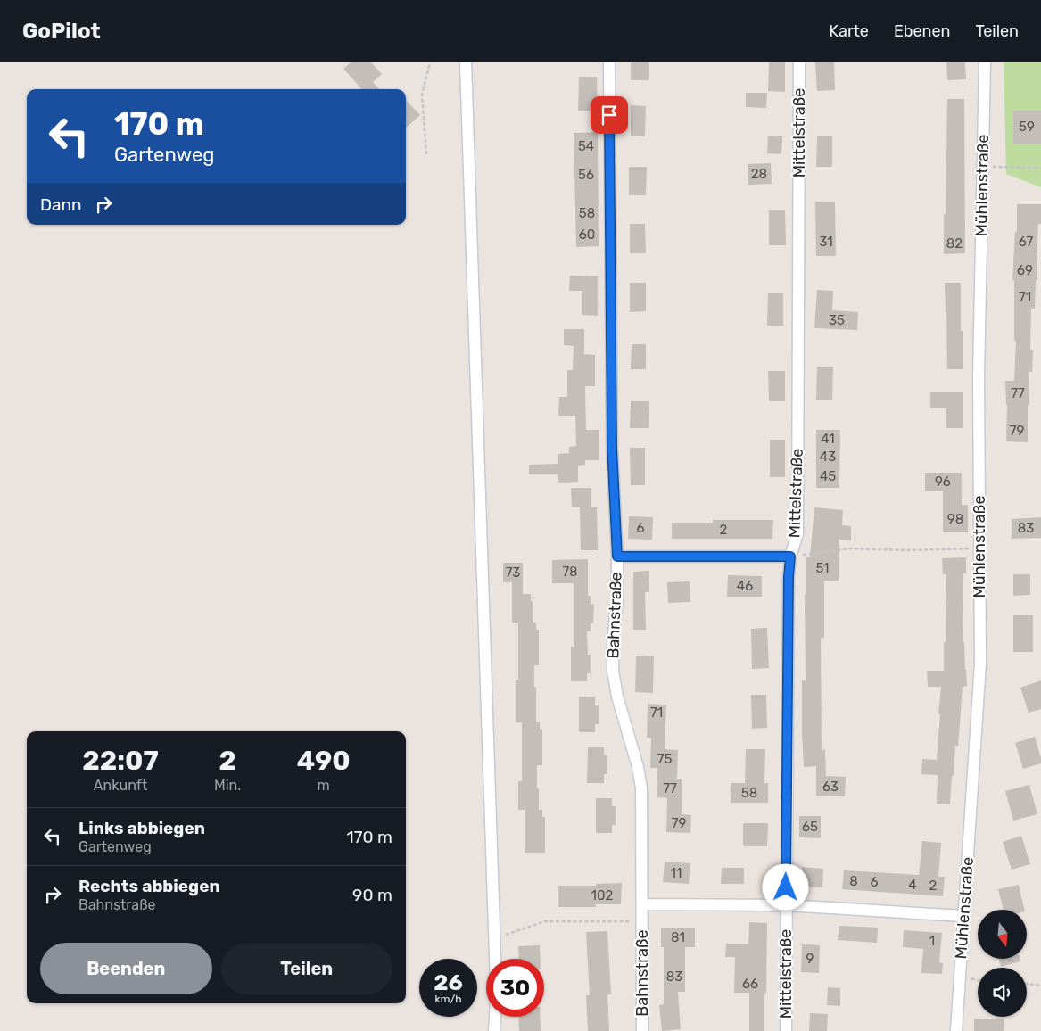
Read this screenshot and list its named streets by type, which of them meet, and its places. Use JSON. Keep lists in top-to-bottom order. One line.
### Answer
{"streets":{"street":["Mittelstraße","Mühlenstraße","Bahnstraße"]},"house_numbers":["59","54","28","56","58","60","31","67","82","69","71","35","77","79","41","43","45","96","98","6","83","2","51","78","73","46","71","75","63","77","58","79","65","11","8","6","4","2","102","81","1","9","83","66"],"north":"bottom","page":{"header":"GoPilot","nav":["Karte","Ebenen","Teilen"],"turn":["170 m","Gartenweg"],"then":"Dann","eta":["22:07","Ankunft","2","Min.","490","m"],"list":[{"name":"Links abbiegen","note":"Gartenweg","value":"170 m"},{"name":"Rechts abbiegen","note":"Bahnstraße","value":"90 m"}],"buttons":["Beenden","Teilen"],"speed":"26 km/h","limit":"30"}}
